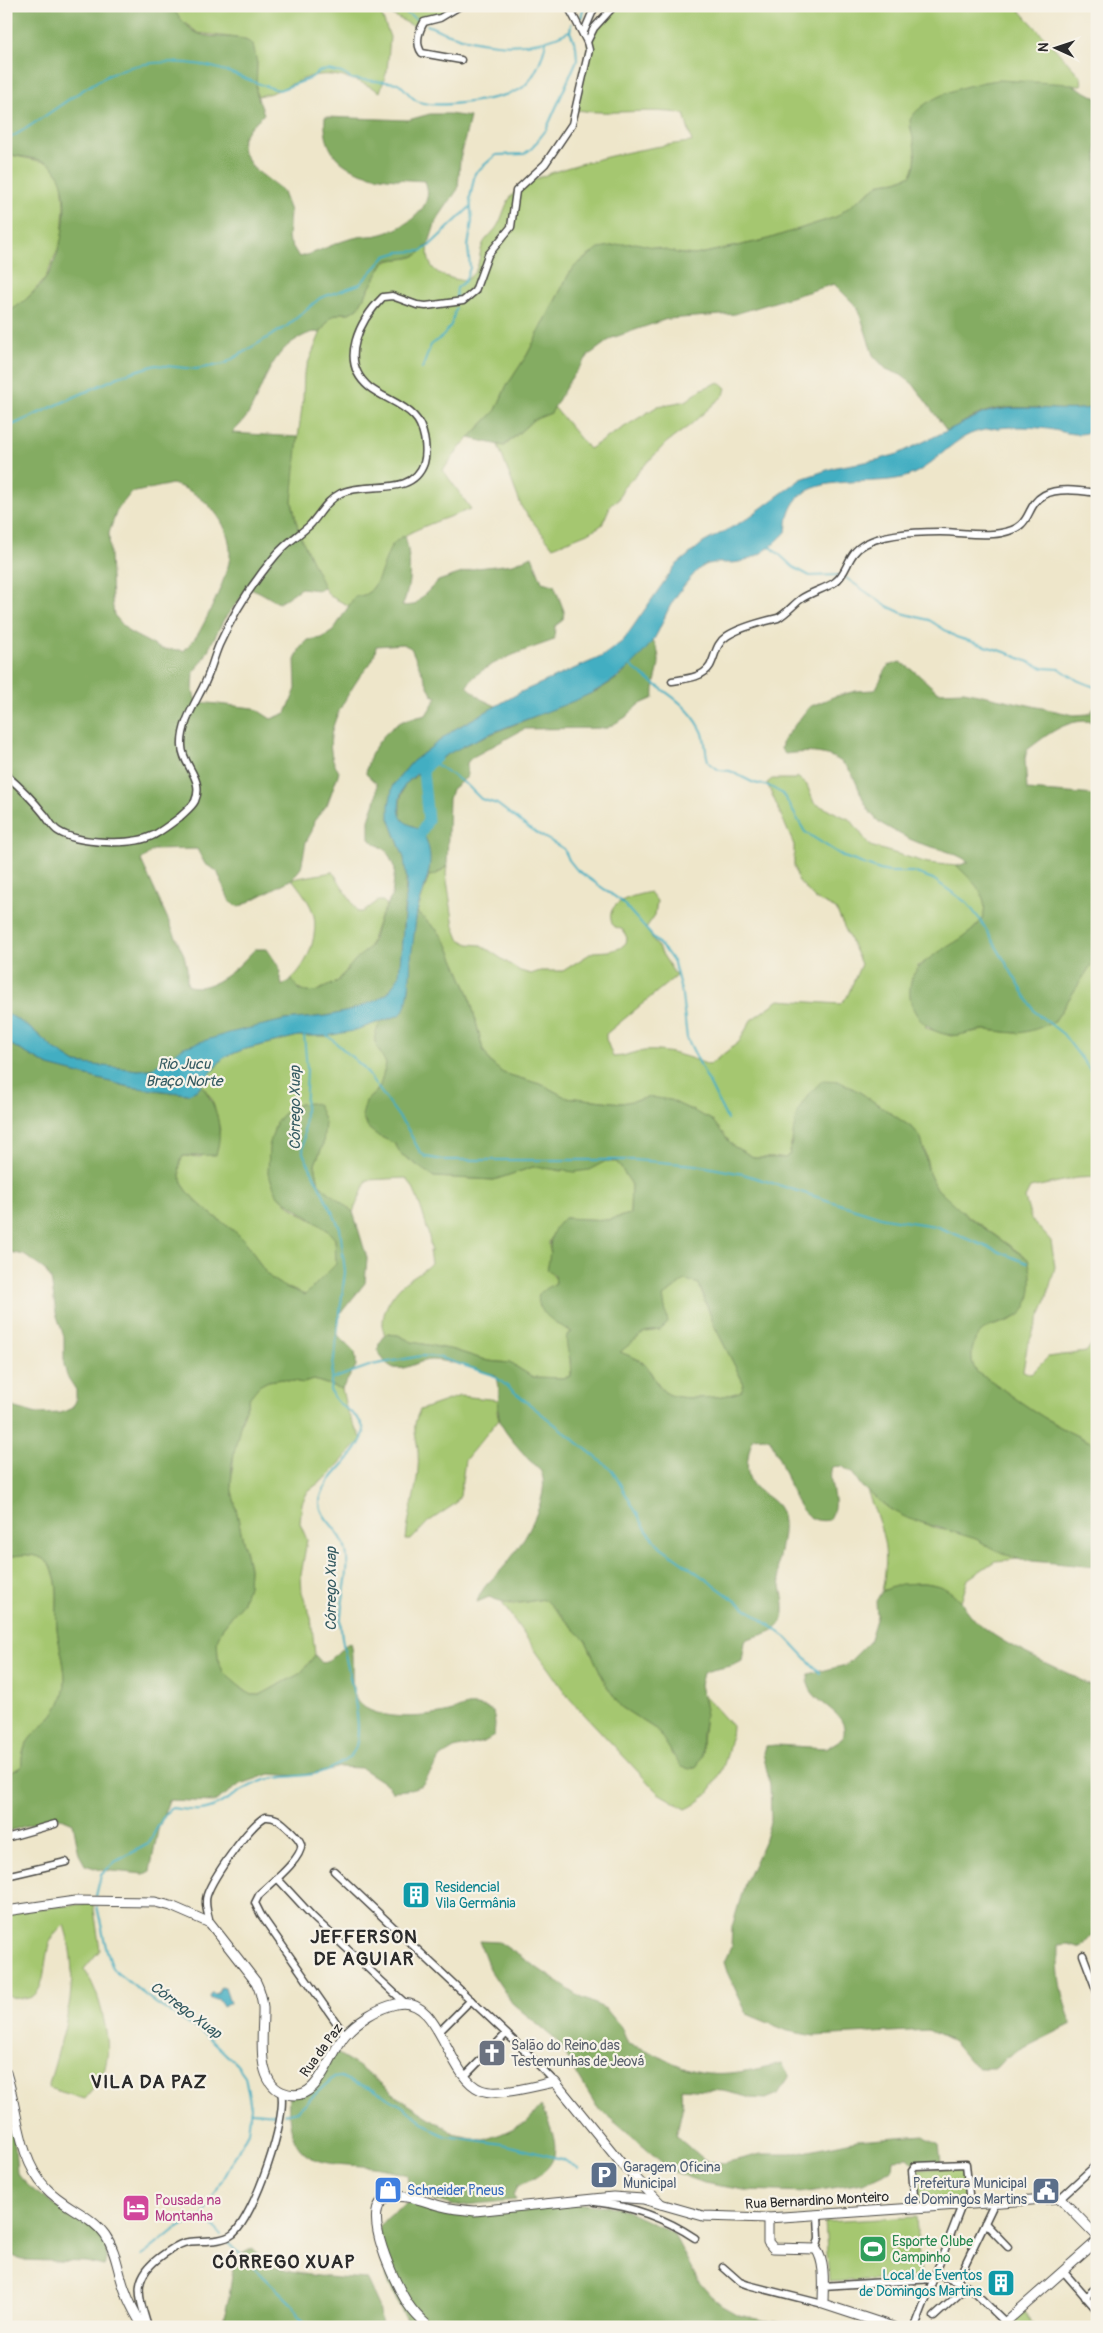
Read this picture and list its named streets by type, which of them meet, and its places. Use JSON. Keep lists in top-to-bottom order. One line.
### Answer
{"streets":{"main road":["Rua da Paz","Rua Bernardino Monteiro"]},"districts":["JEFFERSON DE AGUIAR","VILA DA PAZ","CÓRREGO XUAP"],"water":["Rio Jucu Braço Norte","Córrego Xuap"],"places":{"building":["Residencial Vila Germânia","Local de Eventos de Domingos Martins"],"church":["Salão do Reino das Testemunhas de Jeová"],"parking":["Garagem Oficina Municipal"],"shop":["Schneider Pneus"],"public building":["Prefeitura Municipal de Domingos Martins"],"hotel":["Pousada na Montanha"],"sports":["Esporte Clube Campinho"]},"north":"left"}
